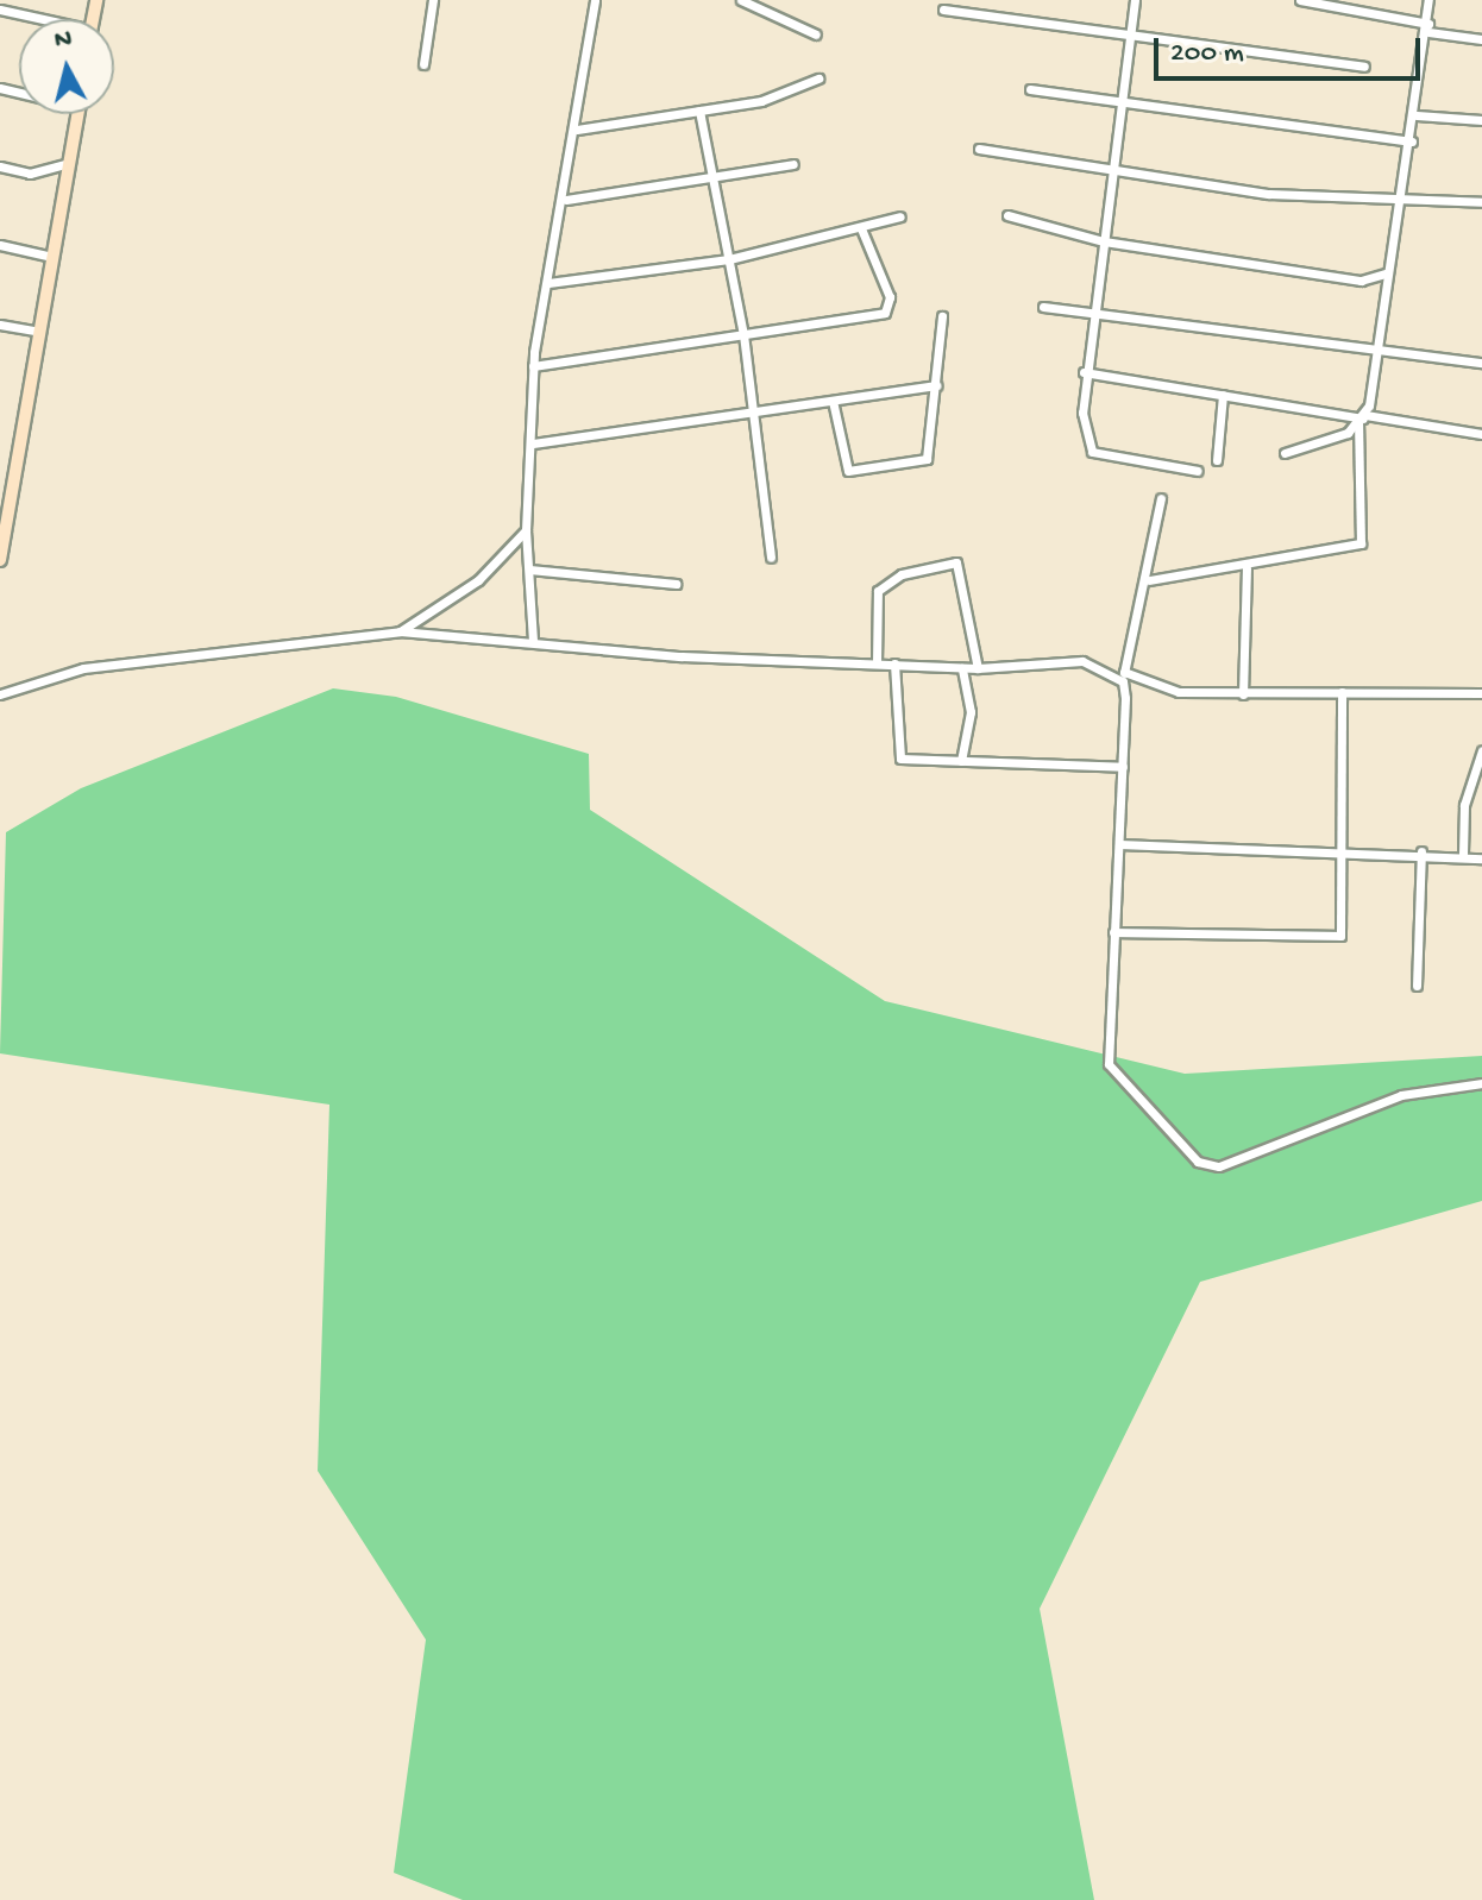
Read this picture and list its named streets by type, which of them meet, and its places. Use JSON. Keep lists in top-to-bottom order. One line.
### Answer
{"scale_bar":"200 m","north":"top"}
